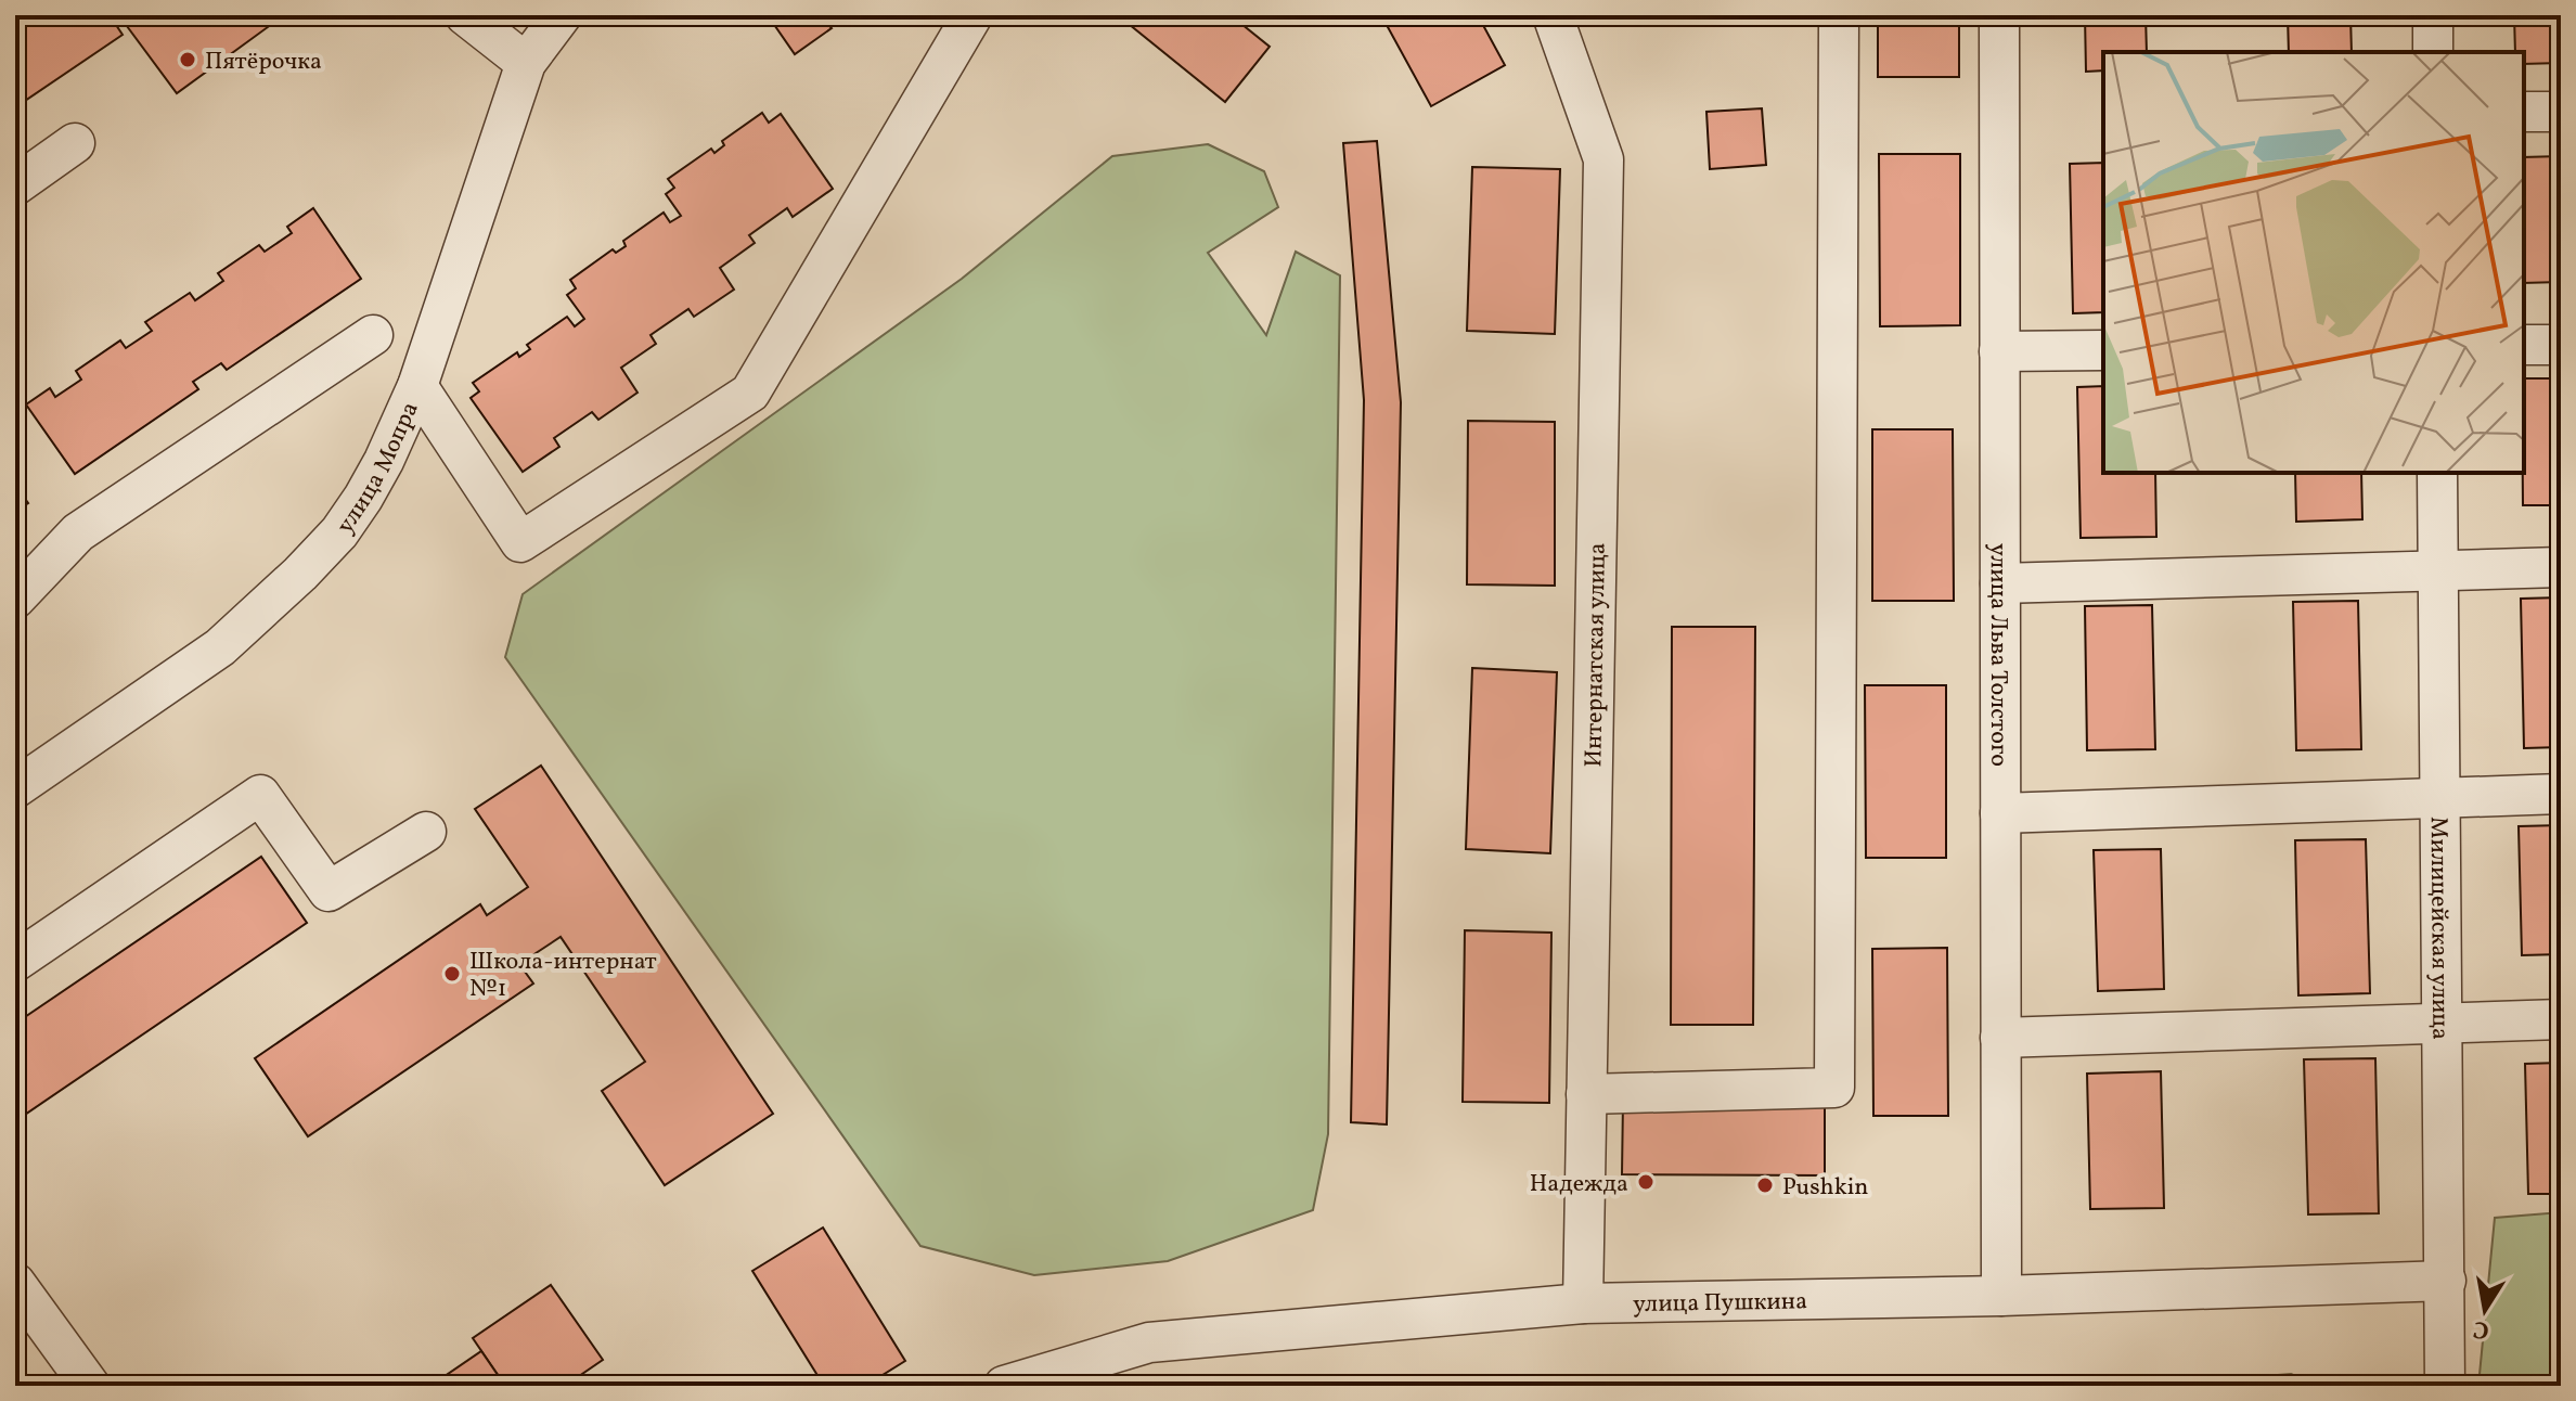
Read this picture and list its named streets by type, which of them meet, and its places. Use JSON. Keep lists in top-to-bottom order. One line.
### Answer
{"streets":{"street":["улица Мопра","Интернатская улица","улица Льва Толстого","Милицейская улица","улица Пушкина"]},"crossings":[["Интернатская улица","улица Пушкина"],["улица Льва Толстого","улица Пушкина"],["Милицейская улица","улица Пушкина"]],"places":["Пятёрочка","Школа-интернат №1","Надежда","Pushkin"],"north":"bottom"}
